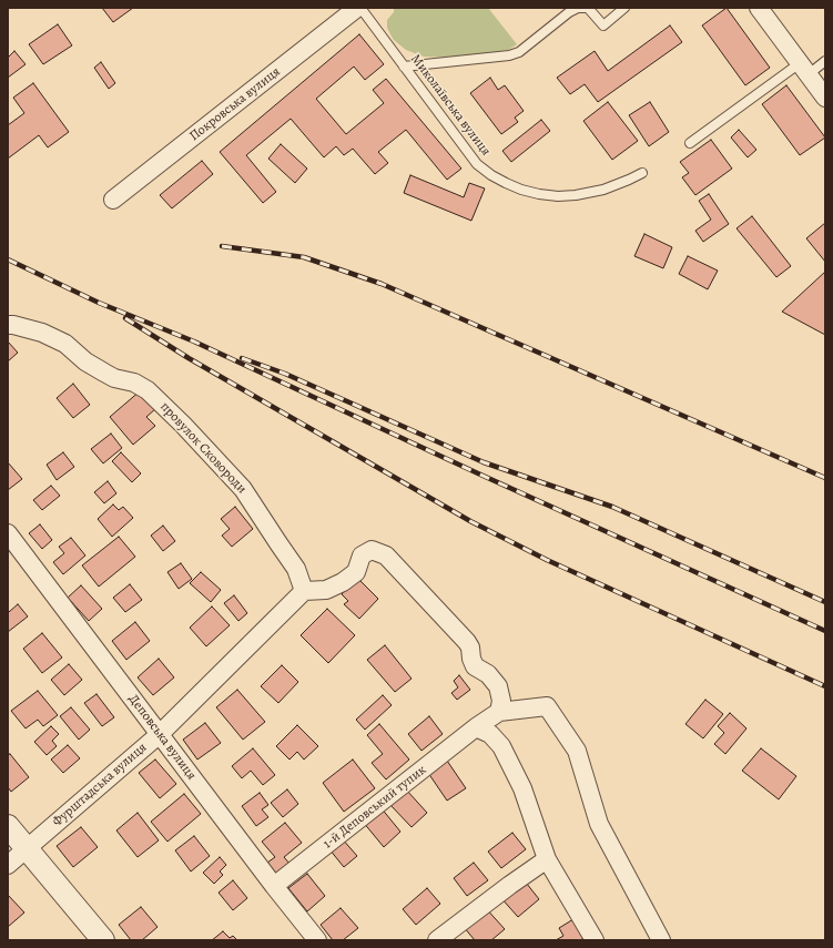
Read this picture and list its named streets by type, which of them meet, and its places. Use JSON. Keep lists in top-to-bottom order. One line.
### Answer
{"streets":{"street":["Покровська вулиця","провулок Сковороди","Деповська вулиця","Фурштадська вулиця","1-й Деповський тупик"],"lane":["Миколаївська вулиця"]},"crossings":[["Покровська вулиця","Миколаївська вулиця"],["провулок Сковороди","Фурштадська вулиця"],["Деповська вулиця","Фурштадська вулиця"],["Деповська вулиця","1-й Деповський тупик"]]}
